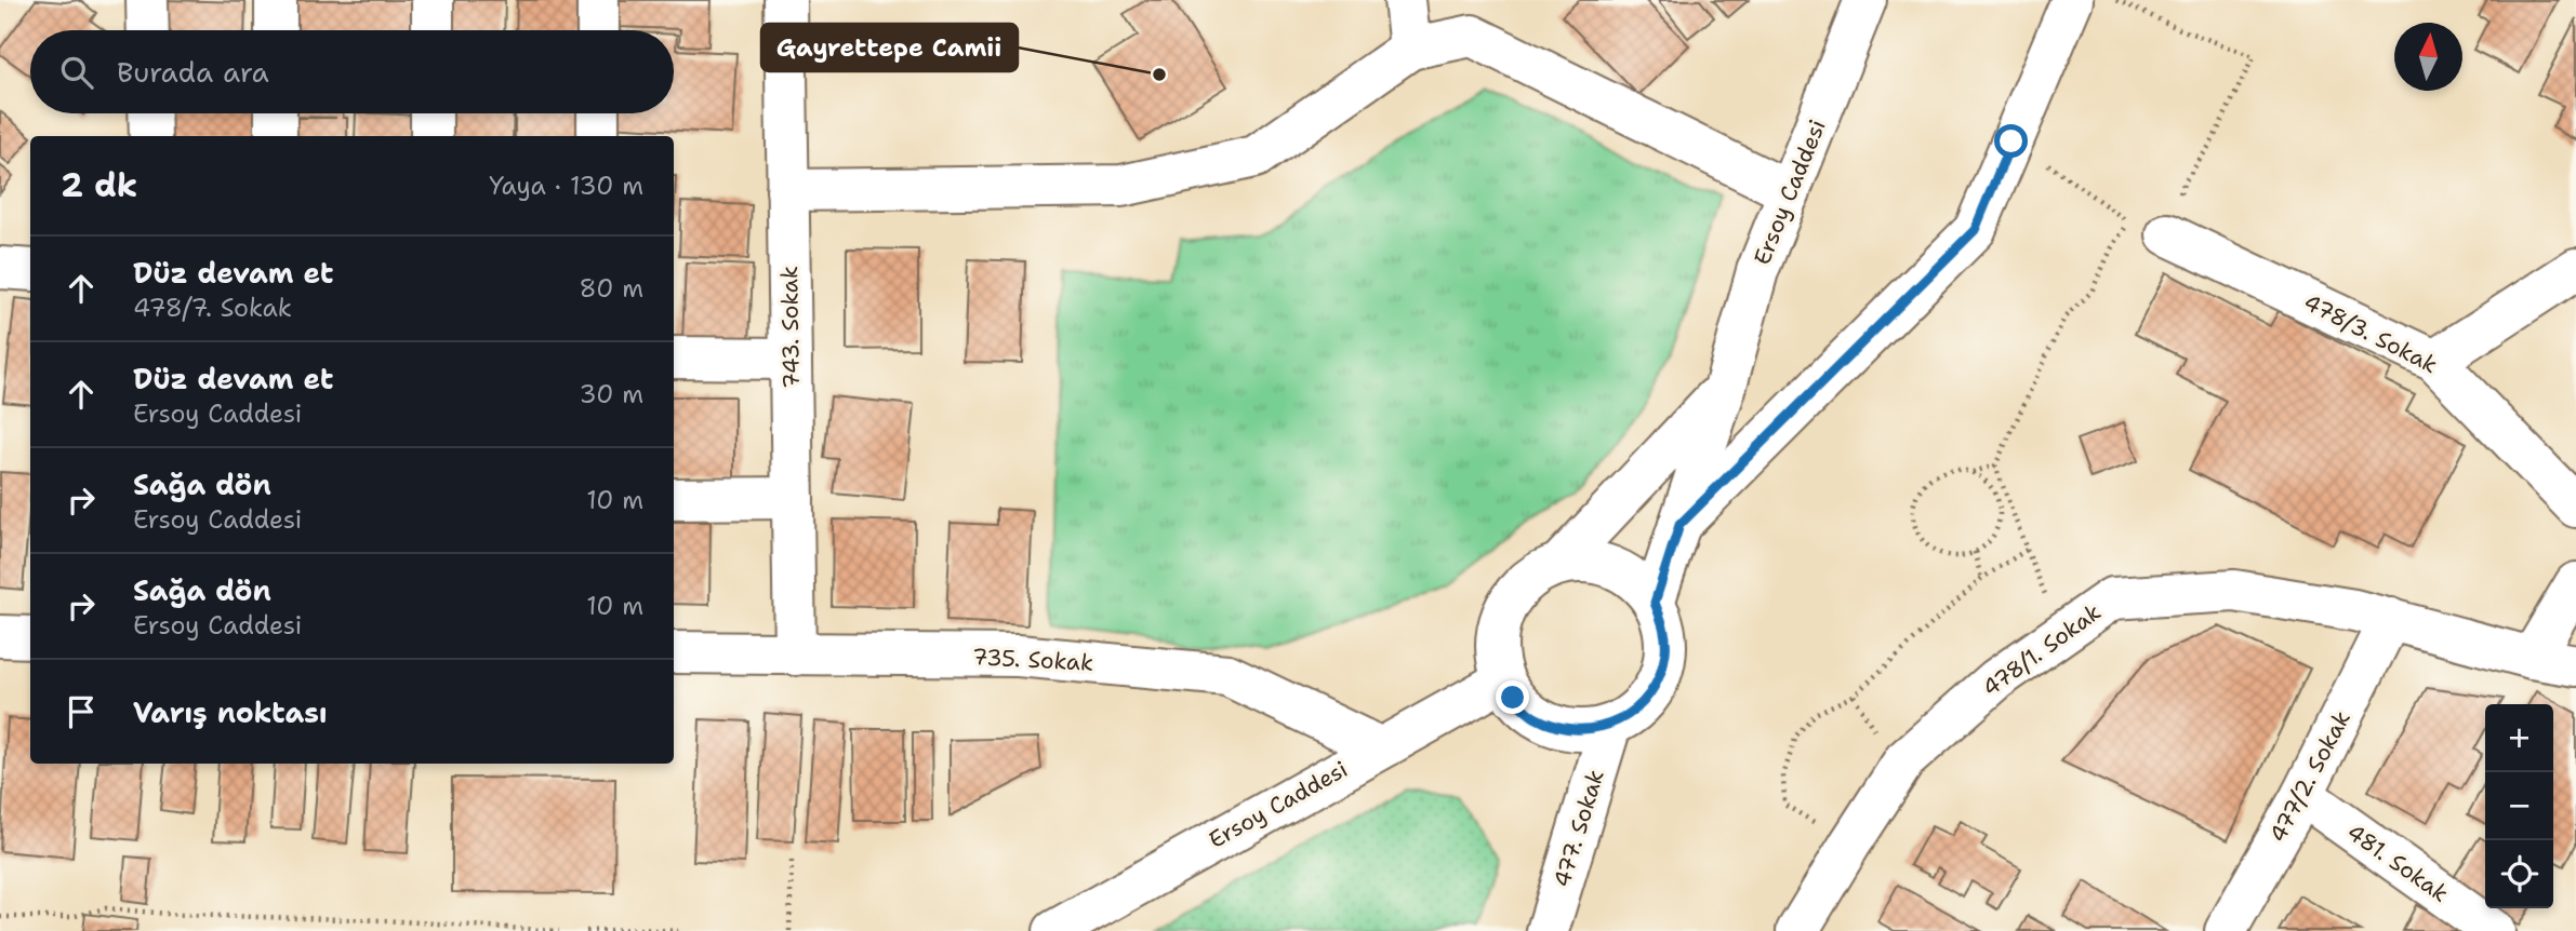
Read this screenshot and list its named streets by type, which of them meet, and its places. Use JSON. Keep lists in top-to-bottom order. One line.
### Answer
{"streets":{"street":["Ersoy Caddesi","743. Sokak","478/3. Sokak","478/1. Sokak","735. Sokak","477/2. Sokak","477. Sokak","481. Sokak"]},"crossings":[["Ersoy Caddesi","735. Sokak"],["Ersoy Caddesi","477. Sokak"],["743. Sokak","735. Sokak"],["478/1. Sokak","477/2. Sokak"],["477/2. Sokak","481. Sokak"]],"places":["Gayrettepe Camii"],"north":"top","page":{"search":"Burada ara","heading":["2 dk","Yaya · 130 m"],"list":[["Düz devam et","478/7. Sokak","80 m"],["Düz devam et","Ersoy Caddesi","30 m"],["Sağa dön","Ersoy Caddesi","10 m"],["Sağa dön","Ersoy Caddesi","10 m"],"Varış noktası"],"map_buttons":["+","−"]}}
